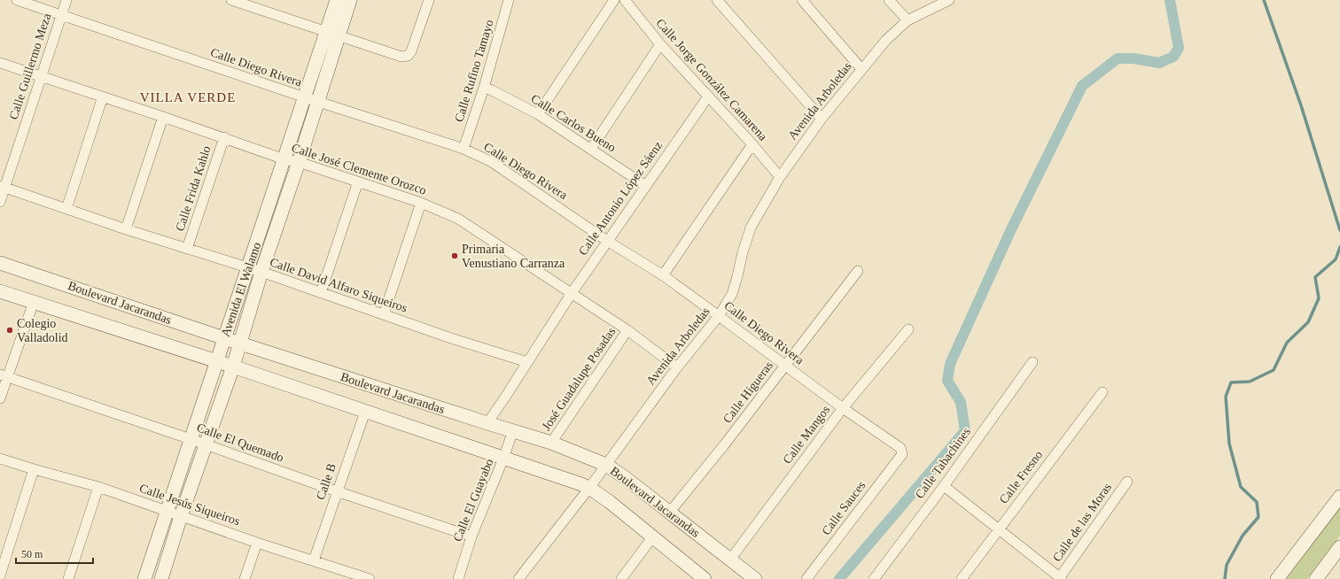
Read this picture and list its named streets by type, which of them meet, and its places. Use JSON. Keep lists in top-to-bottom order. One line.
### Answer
{"streets":{"main road":["Avenida El Walamo","Boulevard Jacarandas"],"street":["Calle Guillermo Meza","Calle Diego Rivera","Calle Rufino Tamayo","Calle Jorge González Camarena","Avenida Arboledas","Calle Carlos Bueno","Calle José Clemente Orozco","Calle Frida Kahlo","Calle Antonio López Sáenz","Calle David Alfaro Siqueiros","José Guadalupe Posadas","Calle Higueras","Calle Mangos","Calle El Quemado","Calle Tabachines","Calle Fresno","Calle B","Calle El Guayabo","Calle Jesús Siqueiros","Calle Sauces","Calle de las Moras"]},"crossings":[["Calle Guillermo Meza","Calle Diego Rivera"],["Calle Guillermo Meza","Calle José Clemente Orozco"],["Calle Guillermo Meza","Calle David Alfaro Siqueiros"],["Calle Diego Rivera","Calle Rufino Tamayo"],["Calle Diego Rivera","Avenida Arboledas"],["Calle Diego Rivera","Calle Antonio López Sáenz"],["Calle Diego Rivera","Avenida El Walamo"],["Calle Diego Rivera","Calle Higueras"],["Calle Diego Rivera","Calle Mangos"],["Calle Diego Rivera","Calle Sauces"],["Calle Rufino Tamayo","Calle Carlos Bueno"],["Calle Jorge González Camarena","Avenida Arboledas"],["Calle Jorge González Camarena","Calle Antonio López Sáenz"],["Avenida Arboledas","Calle José Clemente Orozco"],["Avenida Arboledas","Boulevard Jacarandas"],["Calle Carlos Bueno","Calle Antonio López Sáenz"],["Calle José Clemente Orozco","Calle Frida Kahlo"],["Calle José Clemente Orozco","Calle Antonio López Sáenz"],["Calle José Clemente Orozco","Avenida El Walamo"],["Calle José Clemente Orozco","José Guadalupe Posadas"],["Calle Frida Kahlo","Calle David Alfaro Siqueiros"],["Calle Antonio López Sáenz","Calle David Alfaro Siqueiros"],["Calle Antonio López Sáenz","Boulevard Jacarandas"],["Calle David Alfaro Siqueiros","Avenida El Walamo"],["Avenida El Walamo","Boulevard Jacarandas"],["Avenida El Walamo","Calle El Quemado"],["Avenida El Walamo","Calle Jesús Siqueiros"],["Boulevard Jacarandas","José Guadalupe Posadas"],["Boulevard Jacarandas","Calle Higueras"],["Boulevard Jacarandas","Calle Mangos"],["Boulevard Jacarandas","Calle B"],["Boulevard Jacarandas","Calle El Guayabo"],["Calle El Quemado","Calle B"],["Calle El Quemado","Calle El Guayabo"],["Calle B","Calle Jesús Siqueiros"]],"districts":["VILLA VERDE"],"places":["Primaria Venustiano Carranza","Colegio Valladolid"],"scale_bar":"50 m"}
